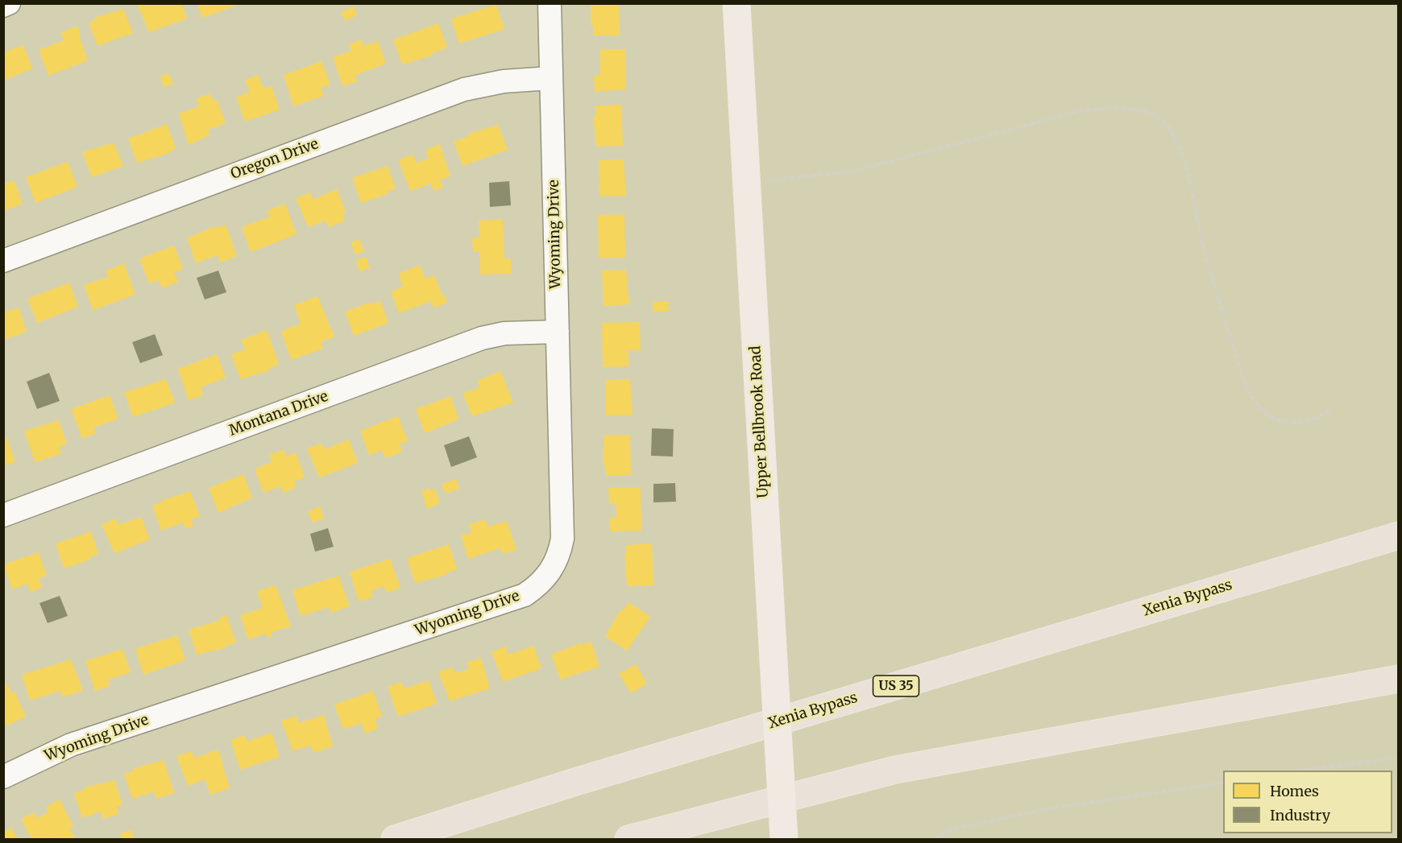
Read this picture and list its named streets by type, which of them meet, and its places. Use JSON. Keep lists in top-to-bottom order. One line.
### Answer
{"streets":{"highway":["Xenia Bypass","US 35"],"main road":["Upper Bellbrook Road"],"street":["Oregon Drive","Wyoming Drive","Montana Drive"]},"crossings":[["Oregon Drive","Wyoming Drive"],["Wyoming Drive","Montana Drive"]],"legend":["Homes","Industry"]}
